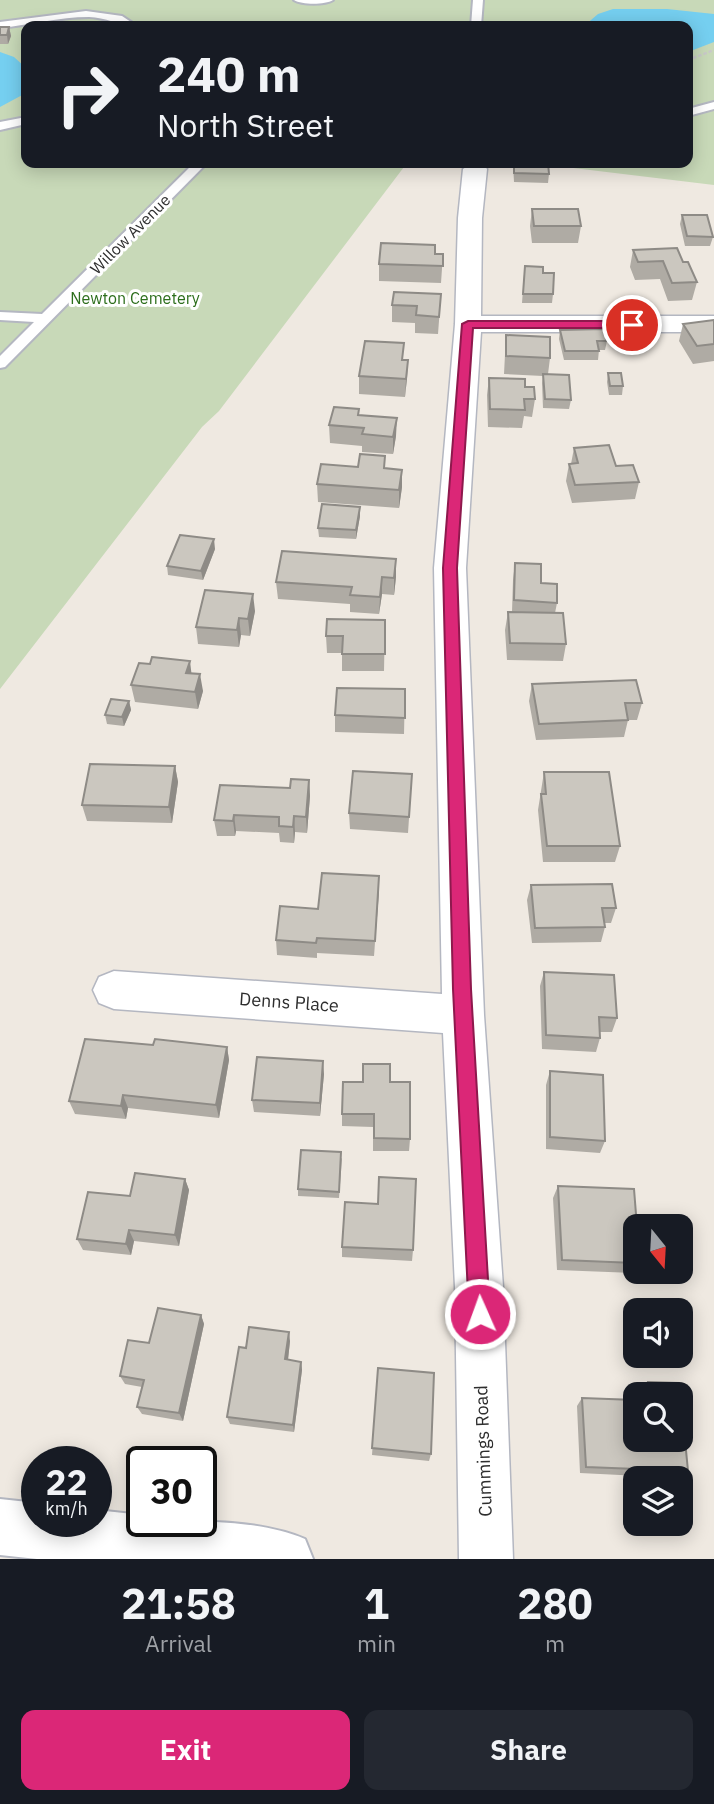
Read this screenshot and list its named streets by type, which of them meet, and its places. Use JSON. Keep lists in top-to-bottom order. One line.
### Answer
{"streets":{"street":["Denns Place","Cummings Road"],"lane":["Willow Avenue"]},"crossings":[["Denns Place","Cummings Road"]],"parks":["Newton Cemetery"],"north":"bottom","page":{"turn":["240 m","North Street"],"speed":"22 km/h","limit":"30","eta":["21:58","Arrival","1","min","280","m"],"buttons":["Exit","Share"]}}
